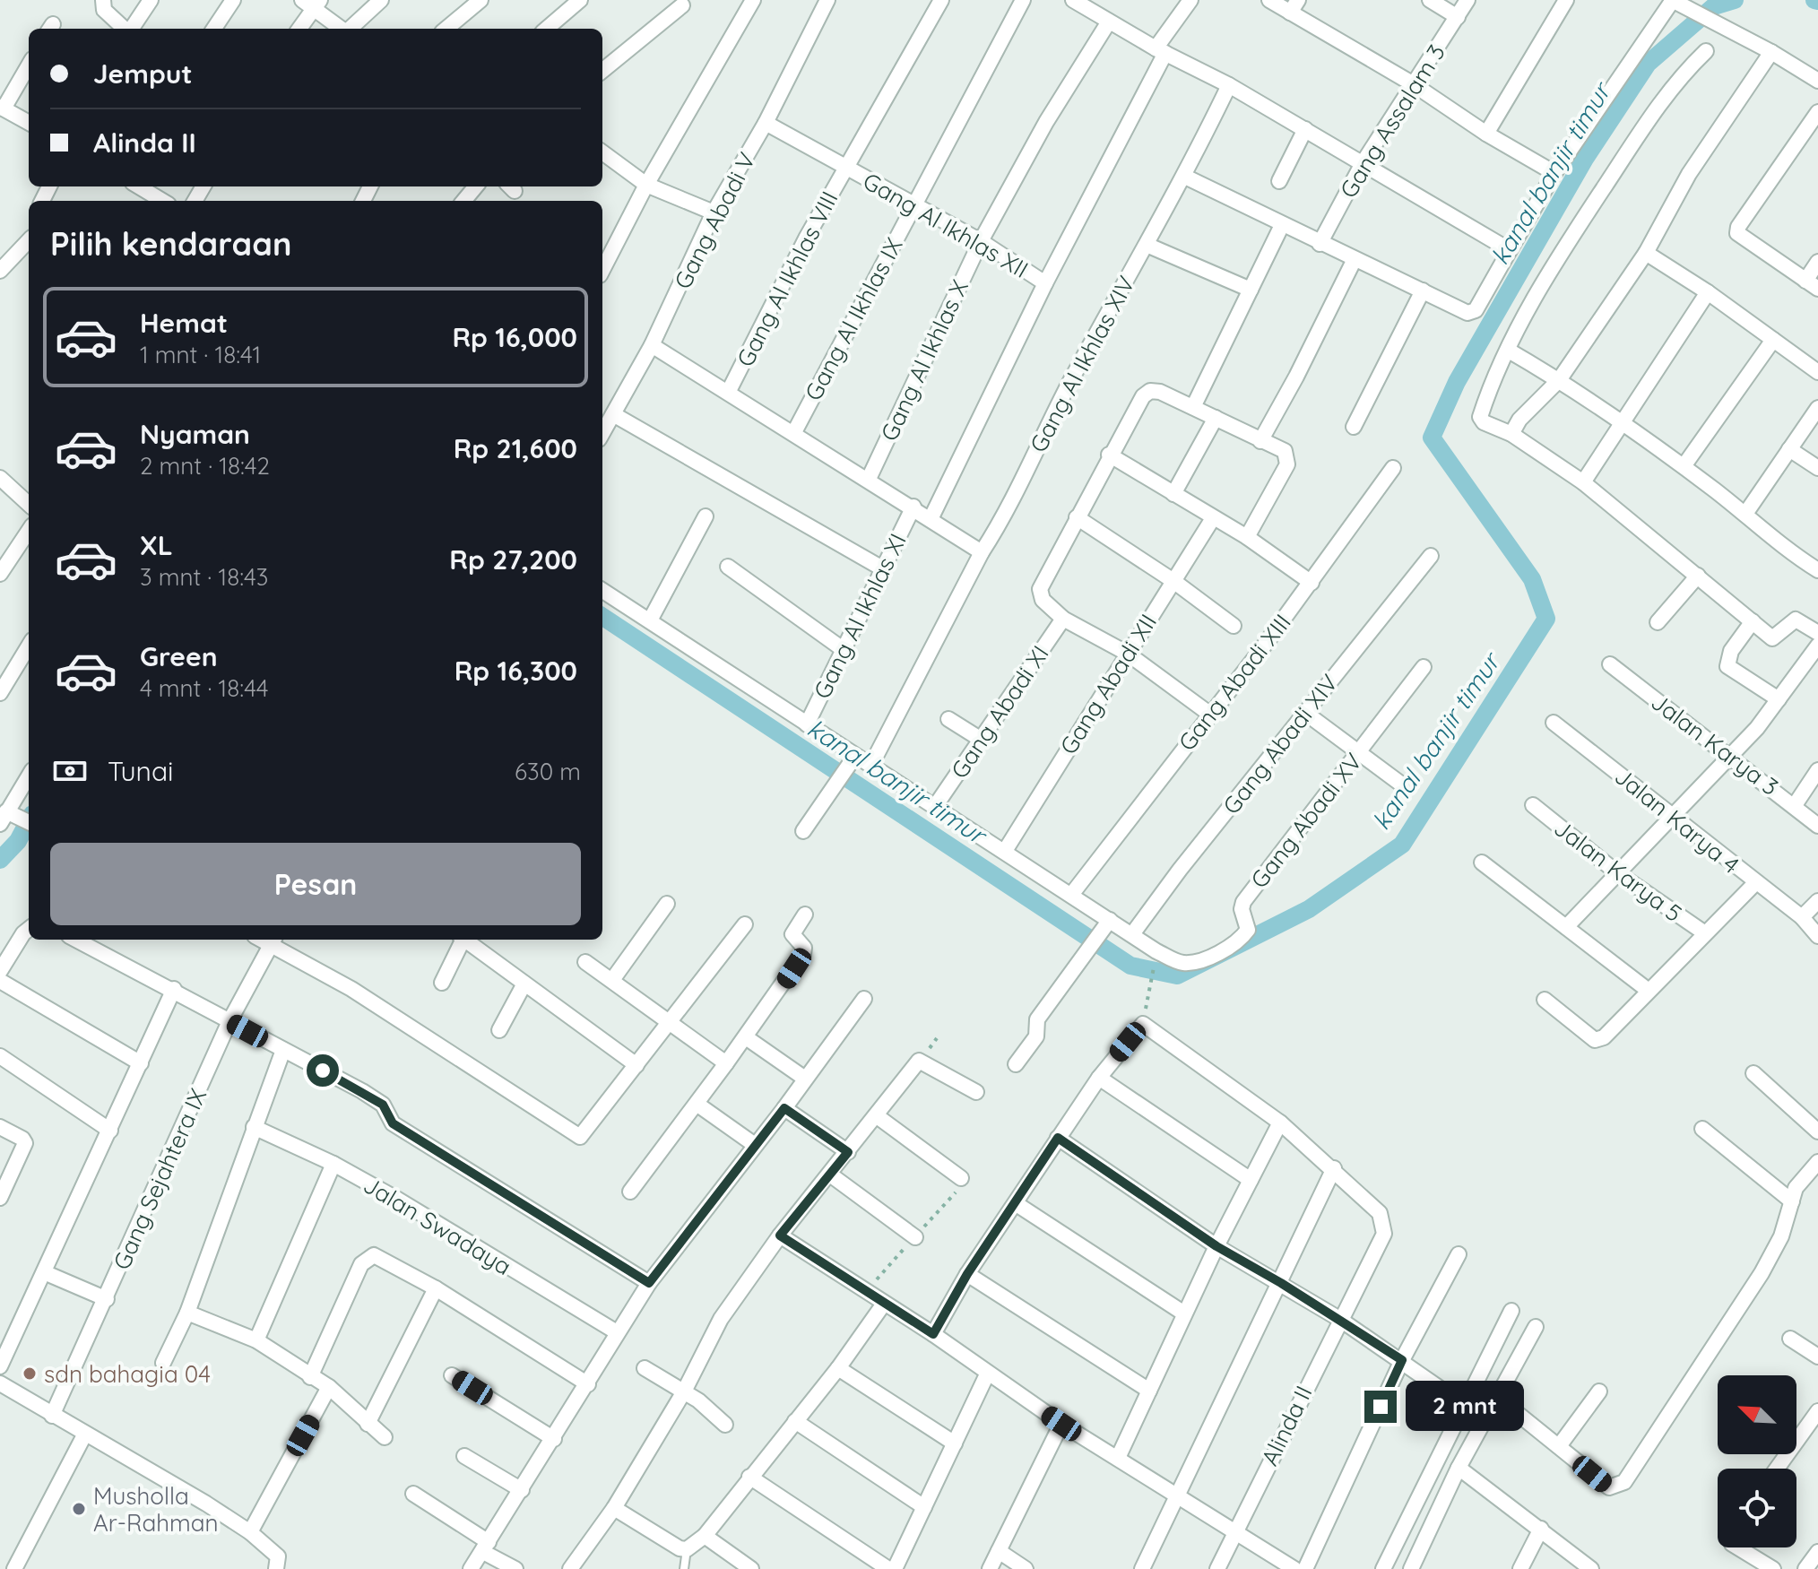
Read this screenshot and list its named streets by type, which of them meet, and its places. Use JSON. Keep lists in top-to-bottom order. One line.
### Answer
{"streets":{"street":["Gang Assalam 3","Gang Abadi V","Gang Al Ikhlas XII","Gang Al Ikhlas VIII","Gang Al Ikhlas IX","Gang Al Ikhlas X","Gang Al Ikhlas XIV","Gang Al Ikhlas XI","Gang Abadi XIII","Gang Abadi XII","Gang Abadi XI","Gang Abadi XIV","Jalan Karya 3","Gang Abadi XV","Jalan Karya 4","Jalan Karya 5","Gang Sejahtera IX","Jalan Swadaya","Alinda II"]},"crossings":[["Gang Abadi V","Gang Al Ikhlas XII"],["Gang Al Ikhlas XII","Gang Al Ikhlas VIII"],["Gang Al Ikhlas XII","Gang Al Ikhlas IX"],["Gang Al Ikhlas XII","Gang Al Ikhlas X"],["Gang Al Ikhlas XIV","Gang Abadi XV"],["Gang Al Ikhlas XI","Gang Abadi XV"],["Gang Abadi XIII","Gang Abadi XV"],["Gang Abadi XII","Gang Abadi XV"],["Gang Abadi XI","Gang Abadi XV"],["Gang Abadi XIV","Gang Abadi XV"]],"water":["kanal banjir timur"],"places":["sdn bahagia 04","Musholla Ar-Rahman"],"north":"top left","page":{"banner":["Jemput","Alinda II"],"heading":"Pilih kendaraan","list":[{"name":"Hemat","note":"1 mnt · 18:41","value":"Rp 16,000"},{"name":"Nyaman","note":"2 mnt · 18:42","value":"Rp 21,600"},{"name":"XL","note":"3 mnt · 18:43","value":"Rp 27,200"},{"name":"Green","note":"4 mnt · 18:44","value":"Rp 16,300"}],"pay":["Tunai","630 m"],"buttons":"Pesan","bubble":"2 mnt"}}
